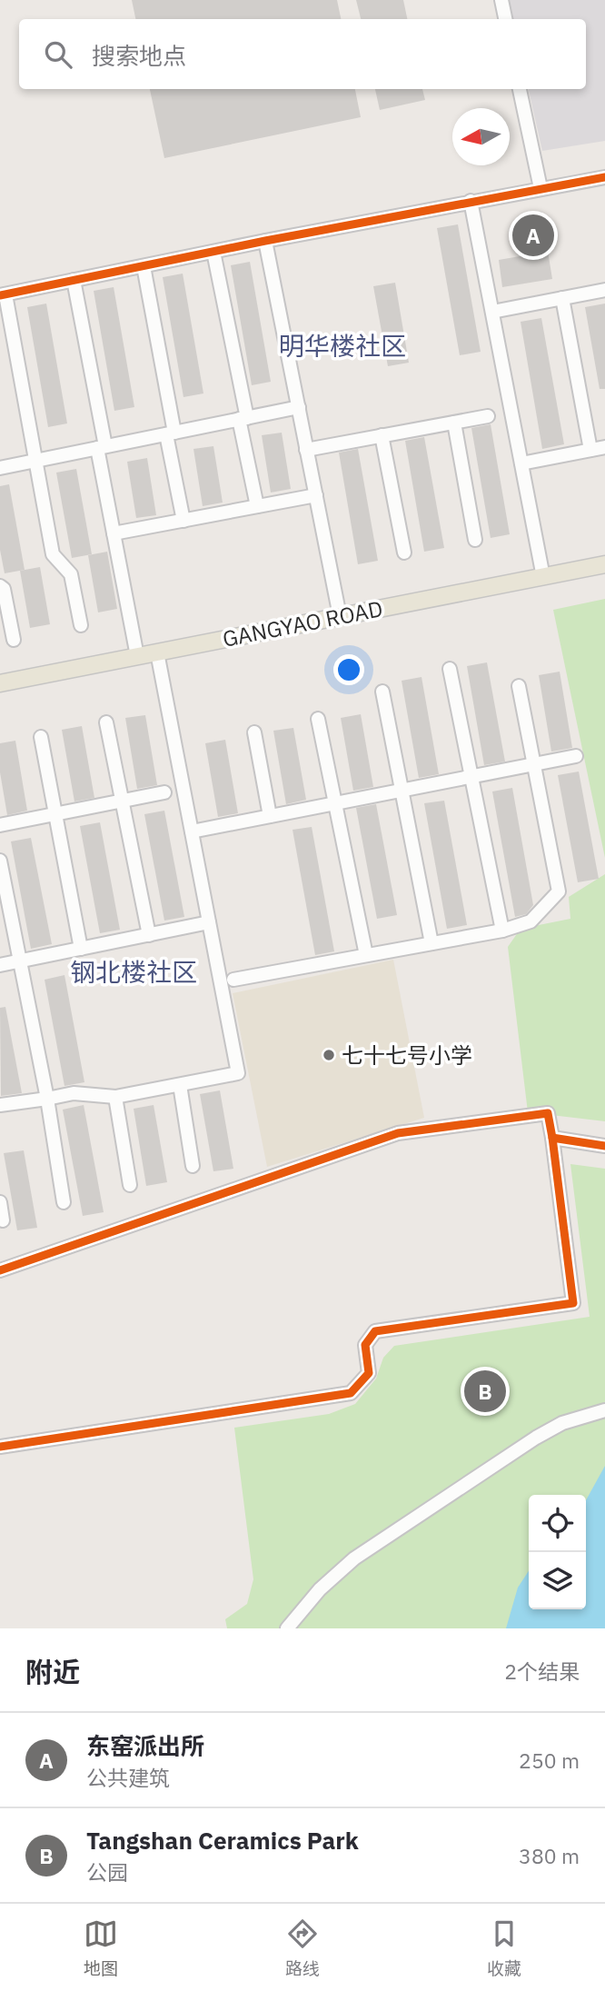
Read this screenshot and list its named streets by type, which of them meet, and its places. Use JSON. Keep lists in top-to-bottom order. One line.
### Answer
{"streets":{"main road":["GANGYAO ROAD"]},"districts":["明华楼社区","钢北楼社区"],"places":["七十七号小学"],"north":"left","page":{"search":"搜索地点","pins":["A","B"],"heading":["附近","2个结果"],"list":[{"mark":"A","name":"东窑派出所","note":"公共建筑","value":"250 m"},{"mark":"B","name":"Tangshan Ceramics Park","note":"公园","value":"380 m"}],"nav":["地图","路线","收藏"]}}
